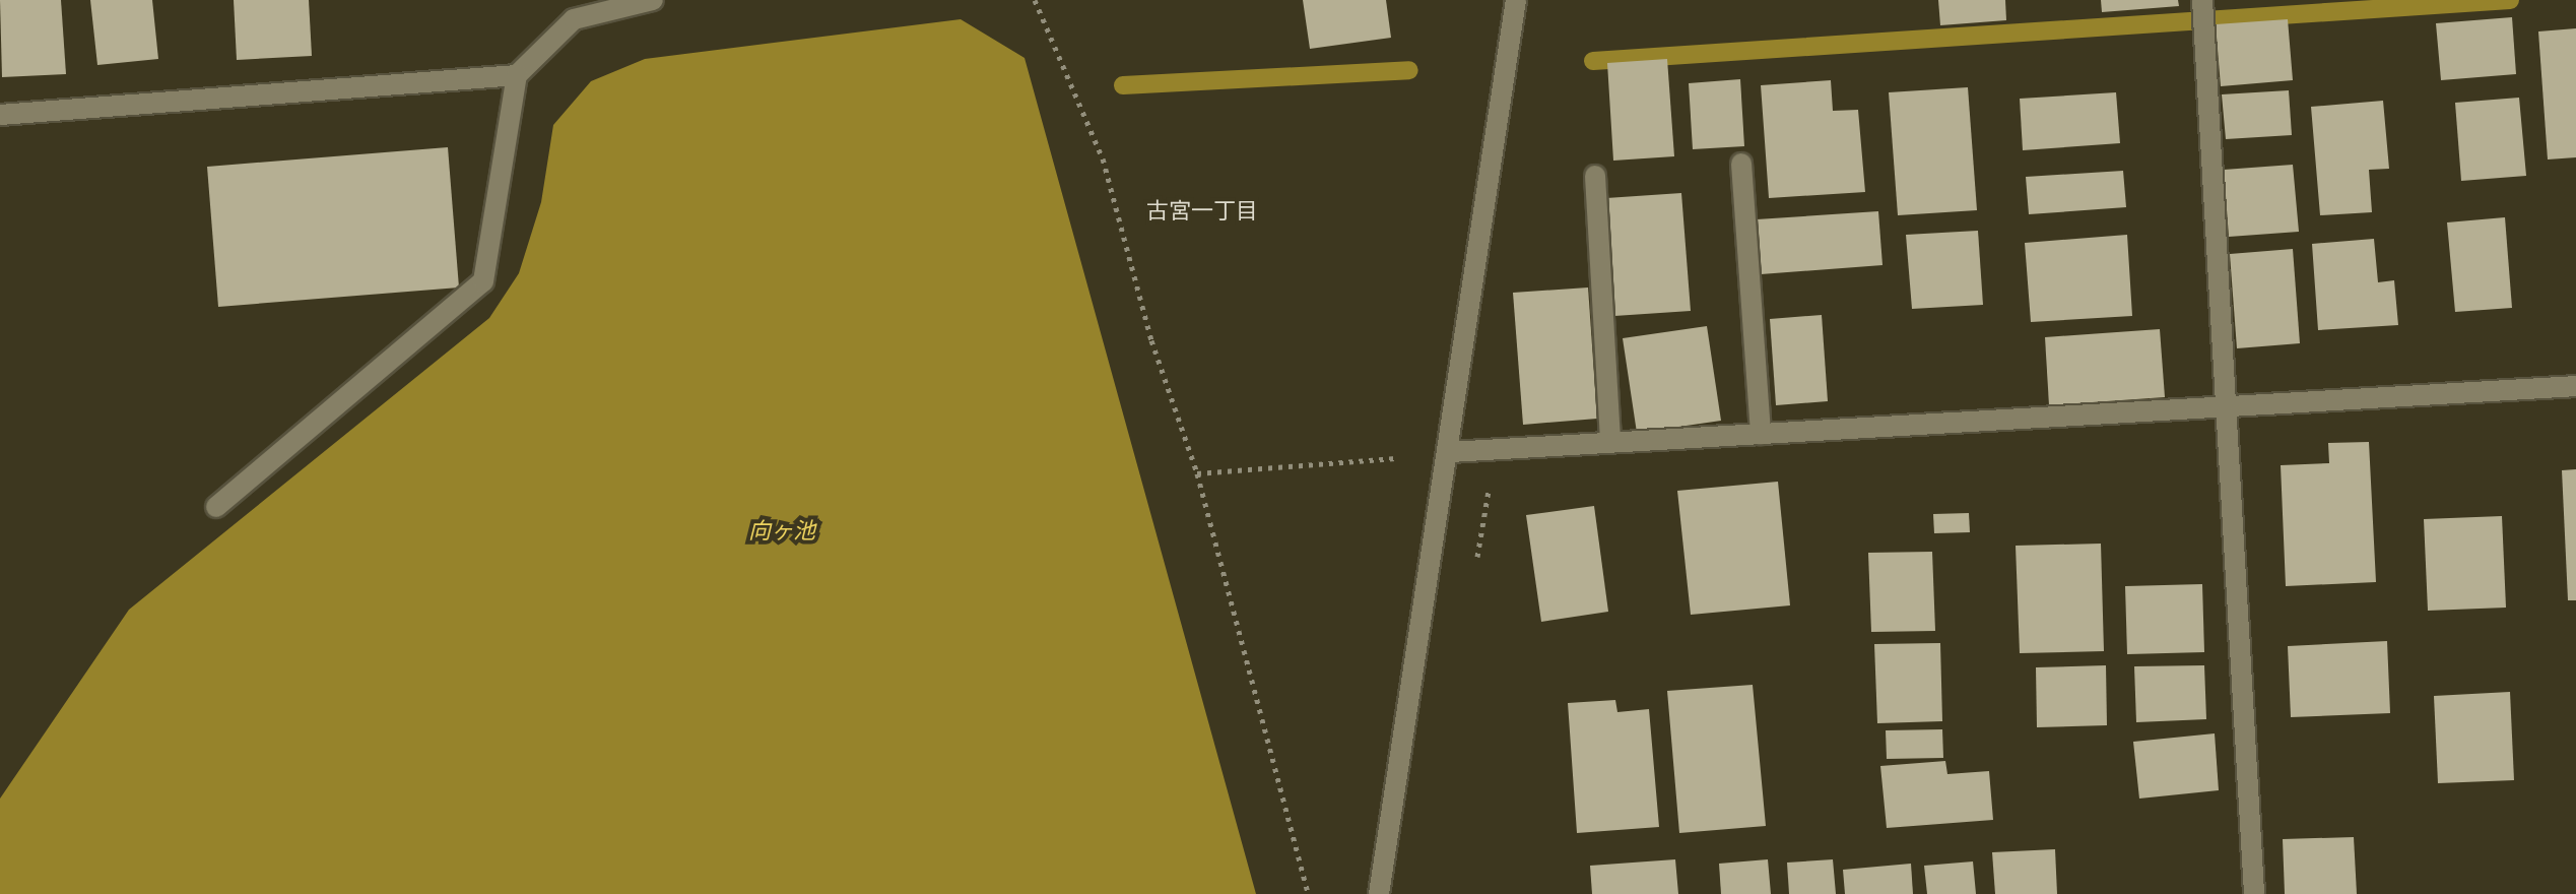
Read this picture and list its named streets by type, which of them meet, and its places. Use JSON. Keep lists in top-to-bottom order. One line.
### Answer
{"districts":["古宮一丁目"],"water":["向ヶ池"]}
